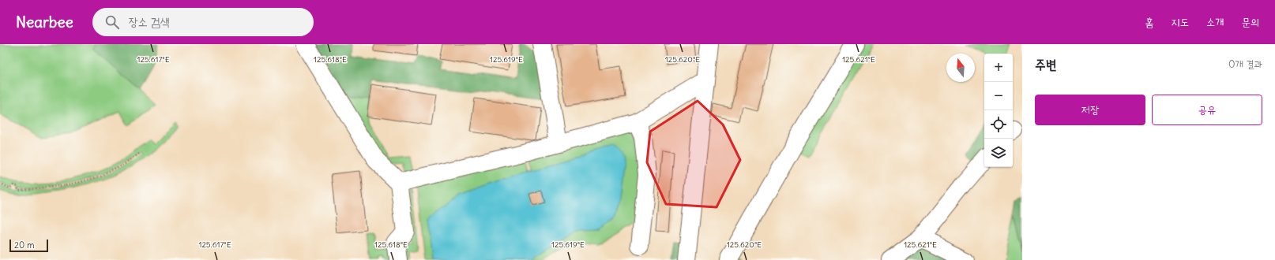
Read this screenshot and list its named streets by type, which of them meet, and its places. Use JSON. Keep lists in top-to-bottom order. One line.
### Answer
{"scale_bar":"20 m","north":"top","page":{"header":"Nearbee","search":"장소 검색","nav":["홈","지도","소개","문의"],"heading":["주변","0개 결과"],"map_buttons":["+","−"],"buttons":["저장","공유"],"scale":"20 m"},"coordinates":["125.617°E","125.618°E","125.619°E","125.620°E","125.621°E"]}
